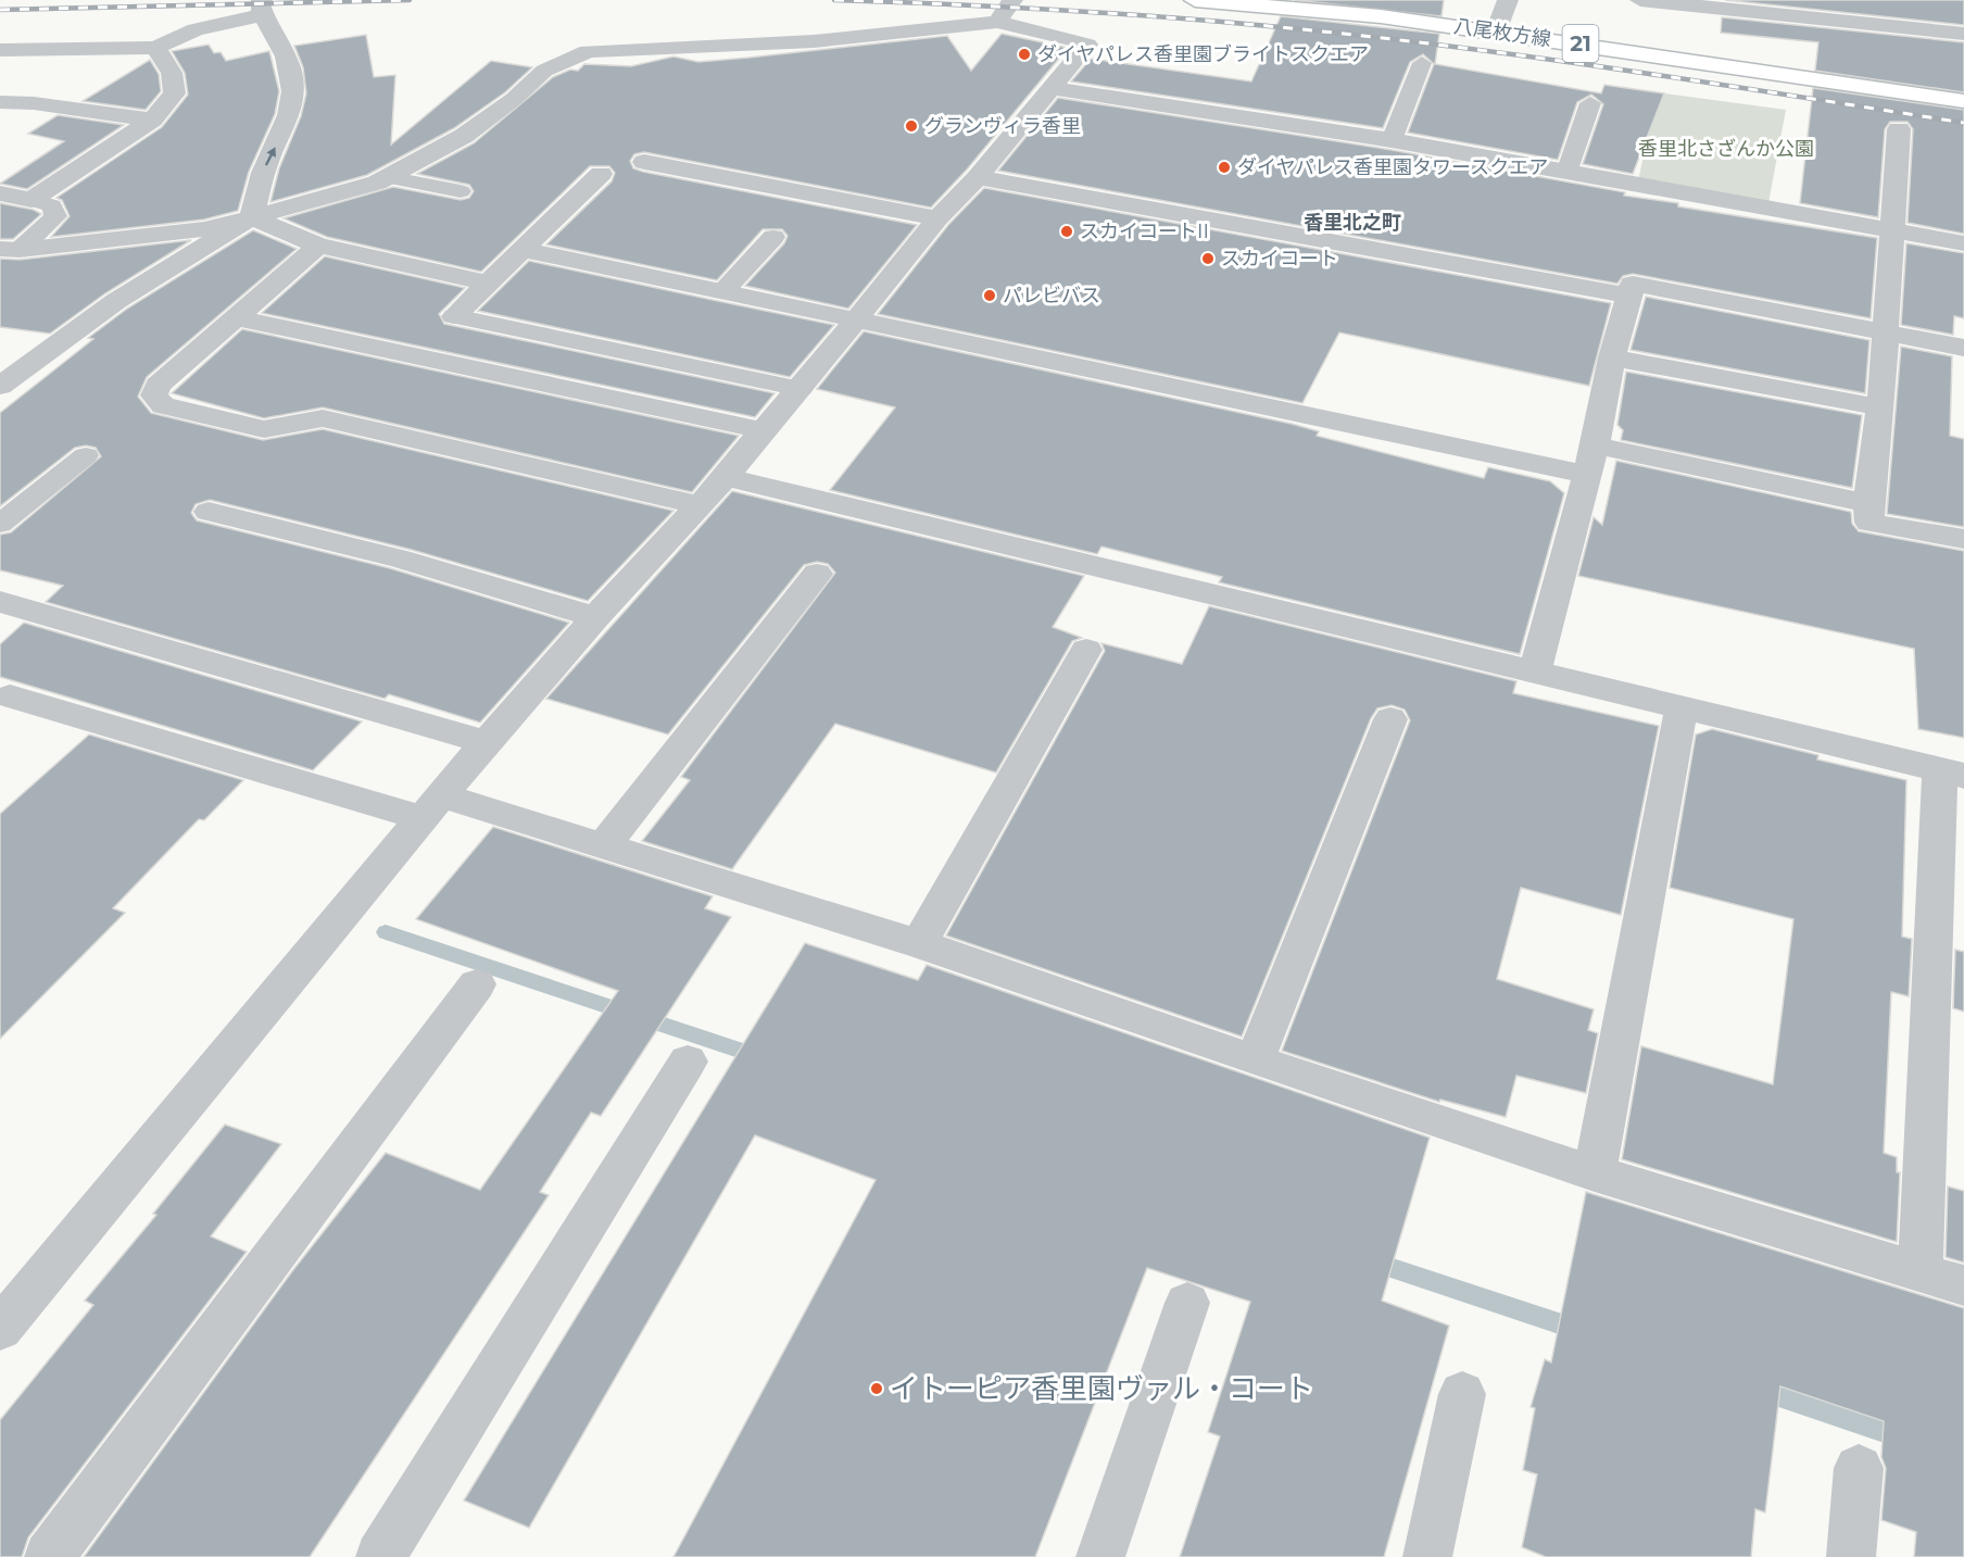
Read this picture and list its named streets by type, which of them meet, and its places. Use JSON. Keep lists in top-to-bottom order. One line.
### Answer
{"streets":{"main road":["八尾枚方線","21"]},"districts":["香里北之町"],"parks":["香里北さざんか公園"],"places":["ダイヤパレス香里園ブライトスクエア","グランヴィラ香里","ダイヤパレス香里園タワースクエア","スカイコートII","スカイコート","パレビバス","イトーピア香里園ヴァル・コート"]}
